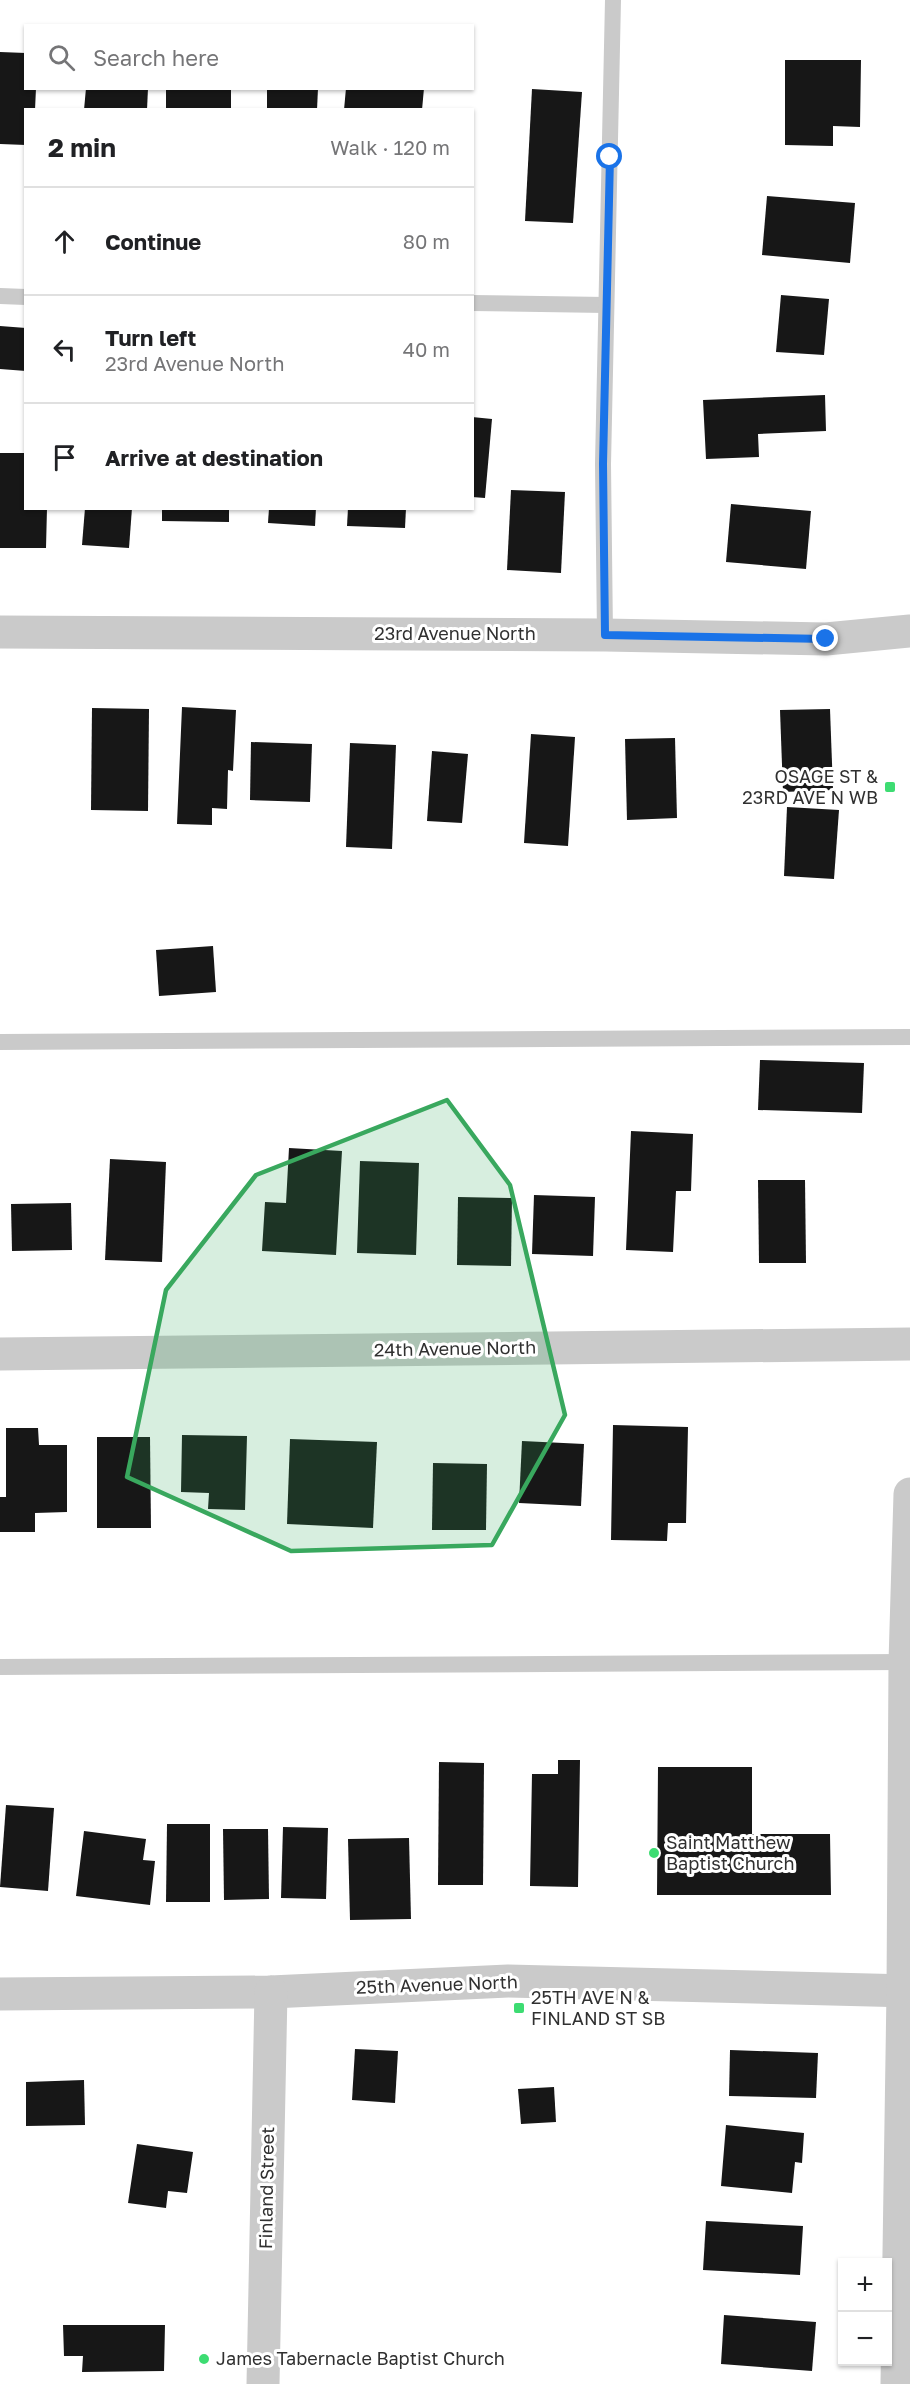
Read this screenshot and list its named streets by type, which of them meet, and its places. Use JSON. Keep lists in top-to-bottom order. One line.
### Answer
{"streets":{"street":["23rd Avenue North","24th Avenue North","25th Avenue North","Finland Street"]},"crossings":[["25th Avenue North","Finland Street"]],"places":{"transit":["OSAGE ST & 23RD AVE N WB","25TH AVE N & FINLAND ST SB"],"other":["Saint Matthew Baptist Church","James Tabernacle Baptist Church"]},"page":{"search":"Search here","heading":["2 min","Walk · 120 m"],"list":[["Continue","80 m"],["Turn left","23rd Avenue North","40 m"],"Arrive at destination"],"map_buttons":["+","−"]}}
